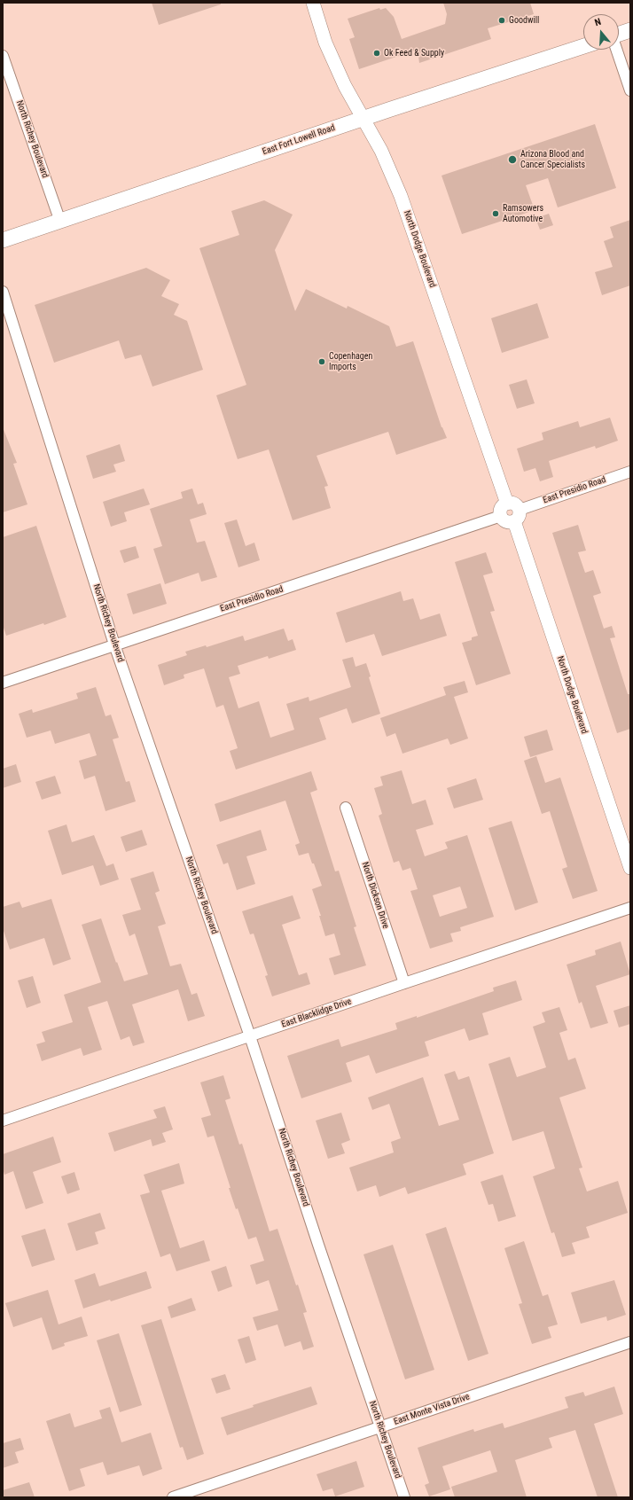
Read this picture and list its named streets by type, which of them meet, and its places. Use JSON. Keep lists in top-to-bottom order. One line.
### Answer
{"streets":{"main road":["East Fort Lowell Road"],"street":["North Richey Boulevard","North Dodge Boulevard","East Presidio Road","North Dickson Drive","East Blacklidge Drive","East Monte Vista Drive"]},"crossings":[["North Richey Boulevard","East Fort Lowell Road"],["North Richey Boulevard","East Presidio Road"],["North Richey Boulevard","East Blacklidge Drive"],["North Richey Boulevard","East Monte Vista Drive"],["East Fort Lowell Road","North Dodge Boulevard"],["North Dodge Boulevard","East Presidio Road"],["North Dickson Drive","East Blacklidge Drive"]],"places":["Goodwill","Ok Feed & Supply","Arizona Blood and Cancer Specialists","Ramsowers Automotive","Copenhagen Imports"],"north":"top"}
